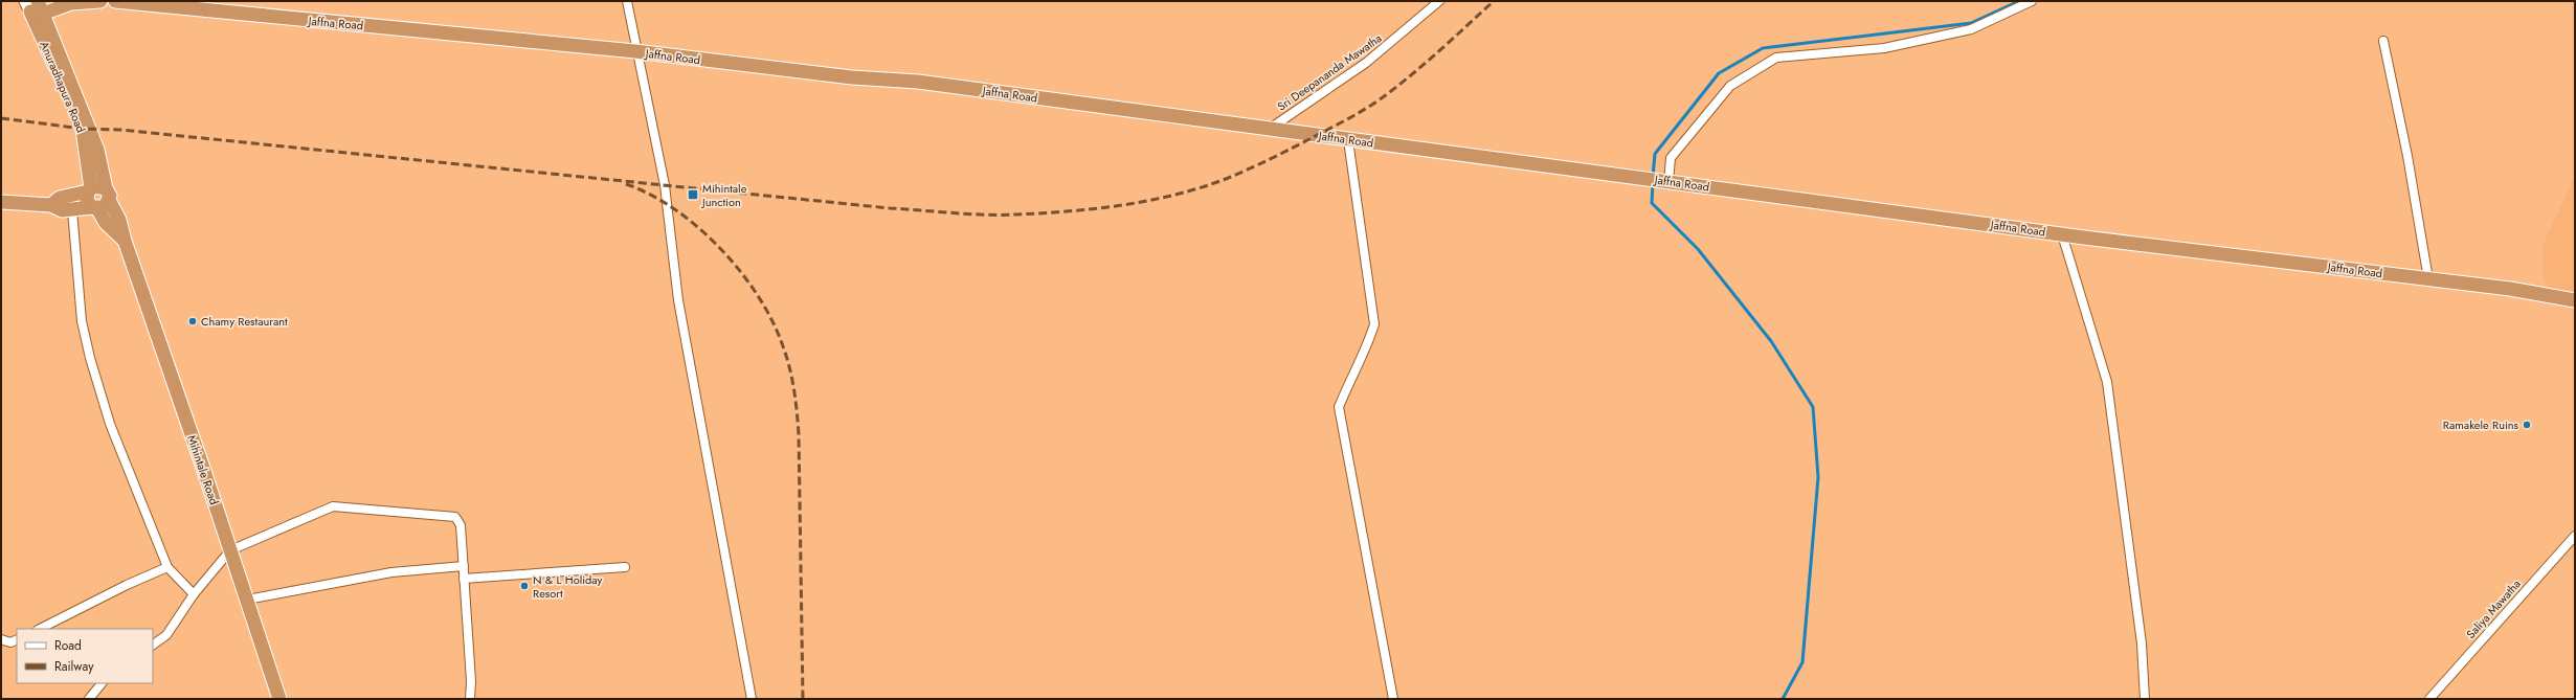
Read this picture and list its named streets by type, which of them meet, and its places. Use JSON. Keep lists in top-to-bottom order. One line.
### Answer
{"streets":{"highway":["Jaffna Road","Anuradhapura Road","Mihintale Road"],"street":["Sri Deepananda Mawatha","Saliya Mawatha"]},"crossings":[["Jaffna Road","Sri Deepananda Mawatha"],["Anuradhapura Road","Mihintale Road"]],"places":{"transit":["Mihintale Junction"],"other":["Chamy Restaurant","Ramakele Ruins","N & L Holiday Resort"]},"legend":["Road","Railway"]}
